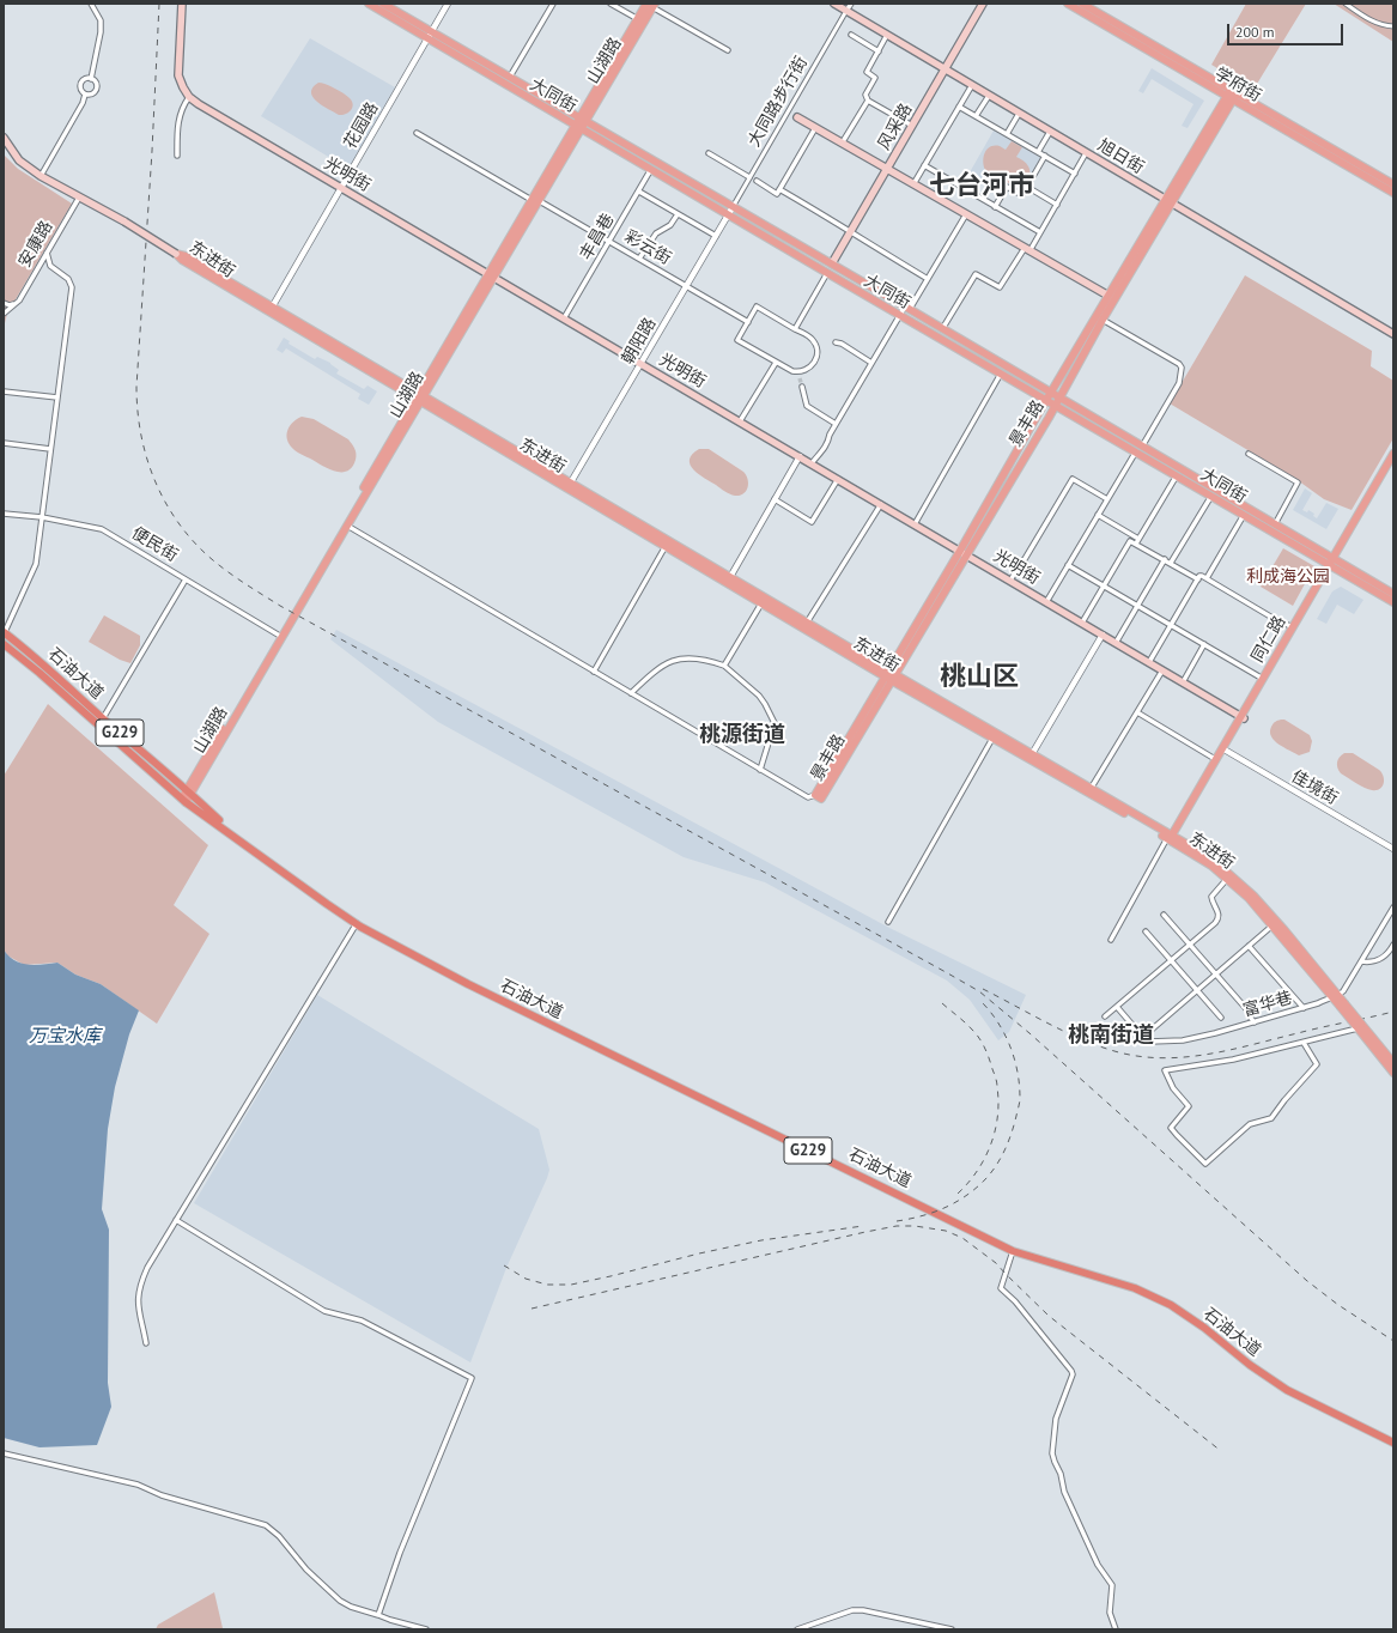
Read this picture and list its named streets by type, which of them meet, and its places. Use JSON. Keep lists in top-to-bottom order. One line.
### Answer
{"streets":{"highway":["石油大道","G229"],"main road":["山湖路","学府街","大同街","风采路","旭日街","光明街","东进街","景丰路","同仁路"],"street":["大同路步行街","花园路","丰昌巷","安康路","彩云街","朝阳路","便民街","佳境街","富华巷"]},"crossings":[["山湖路","大同街"],["山湖路","光明街"],["山湖路","彩云街"],["山湖路","东进街"],["山湖路","便民街"],["山湖路","石油大道"],["学府街","景丰路"],["大同街","大同路步行街"],["大同街","花园路"],["大同街","风采路"],["大同街","丰昌巷"],["大同街","朝阳路"],["大同街","景丰路"],["大同街","同仁路"],["大同路步行街","旭日街"],["大同路步行街","朝阳路"],["花园路","光明街"],["花园路","东进街"],["风采路","旭日街"],["旭日街","景丰路"],["光明街","丰昌巷"],["光明街","朝阳路"],["光明街","景丰路"],["光明街","同仁路"],["丰昌巷","彩云街"],["彩云街","朝阳路"],["东进街","朝阳路"],["东进街","景丰路"],["东进街","同仁路"],["东进街","富华巷"],["同仁路","佳境街"]],"districts":["七台河市","桃山区","桃源街道","桃南街道"],"water":["万宝水库"],"parks":["利成海公园"],"scale_bar":"200 m"}
